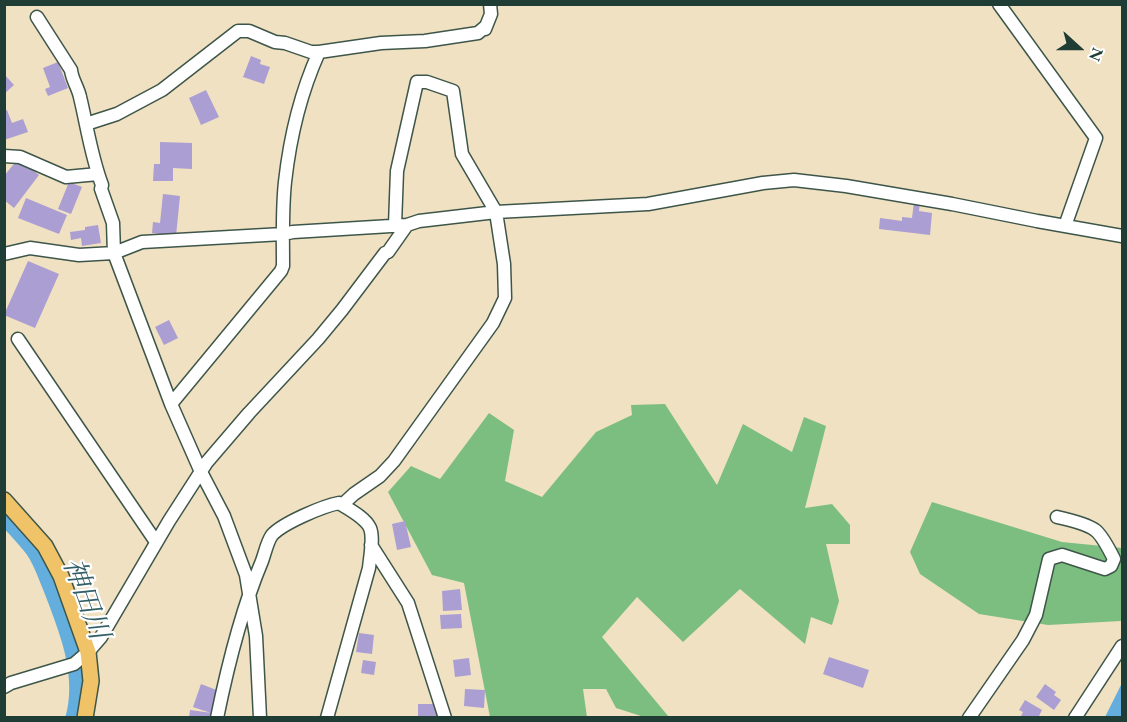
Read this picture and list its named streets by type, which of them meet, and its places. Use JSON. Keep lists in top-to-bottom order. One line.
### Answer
{"water":["神田川"],"north":"right"}
